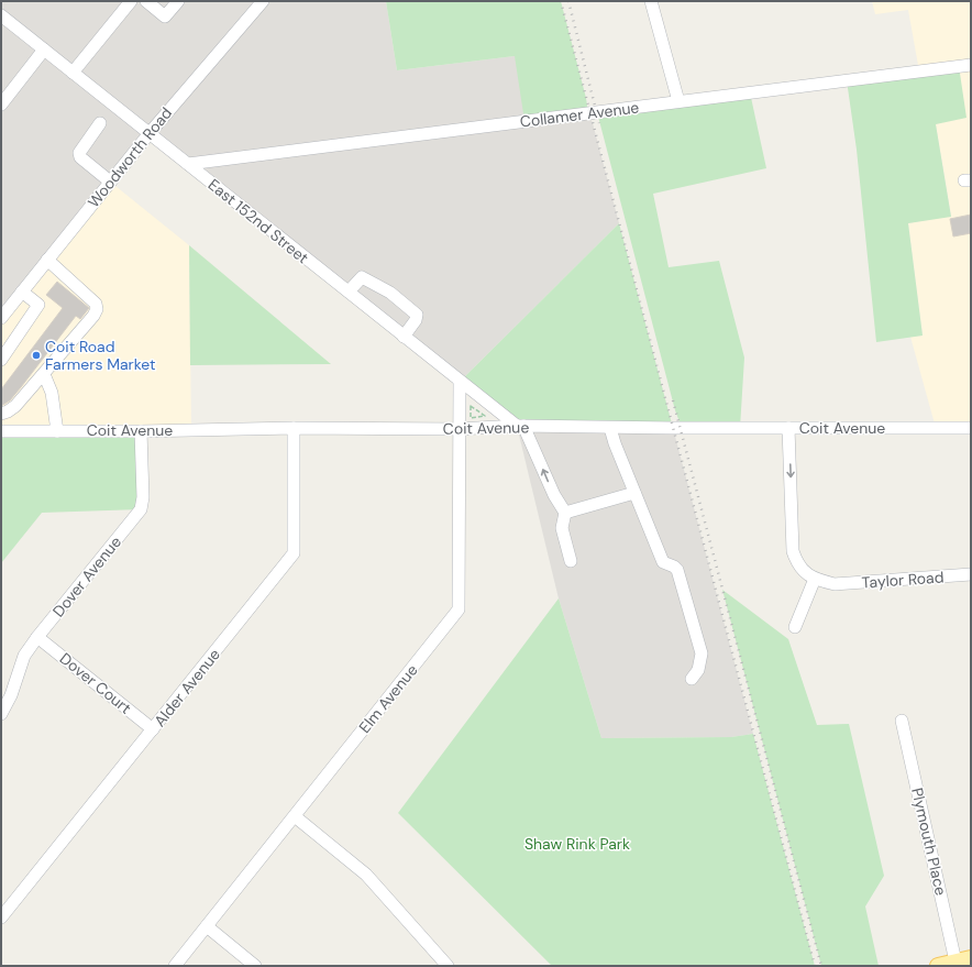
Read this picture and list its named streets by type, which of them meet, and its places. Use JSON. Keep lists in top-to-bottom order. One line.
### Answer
{"streets":{"street":["Collamer Avenue","Woodworth Road","East 152nd Street","Coit Avenue","Dover Avenue","Taylor Road","Dover Court","Alder Avenue","Elm Avenue","Plymouth Place"]},"crossings":[["Collamer Avenue","East 152nd Street"],["Woodworth Road","East 152nd Street"],["East 152nd Street","Coit Avenue"],["East 152nd Street","Elm Avenue"],["Coit Avenue","Dover Avenue"],["Coit Avenue","Alder Avenue"],["Coit Avenue","Elm Avenue"],["Dover Avenue","Dover Court"],["Dover Court","Alder Avenue"]],"parks":["Shaw Rink Park"],"places":["Coit Road Farmers Market"]}
